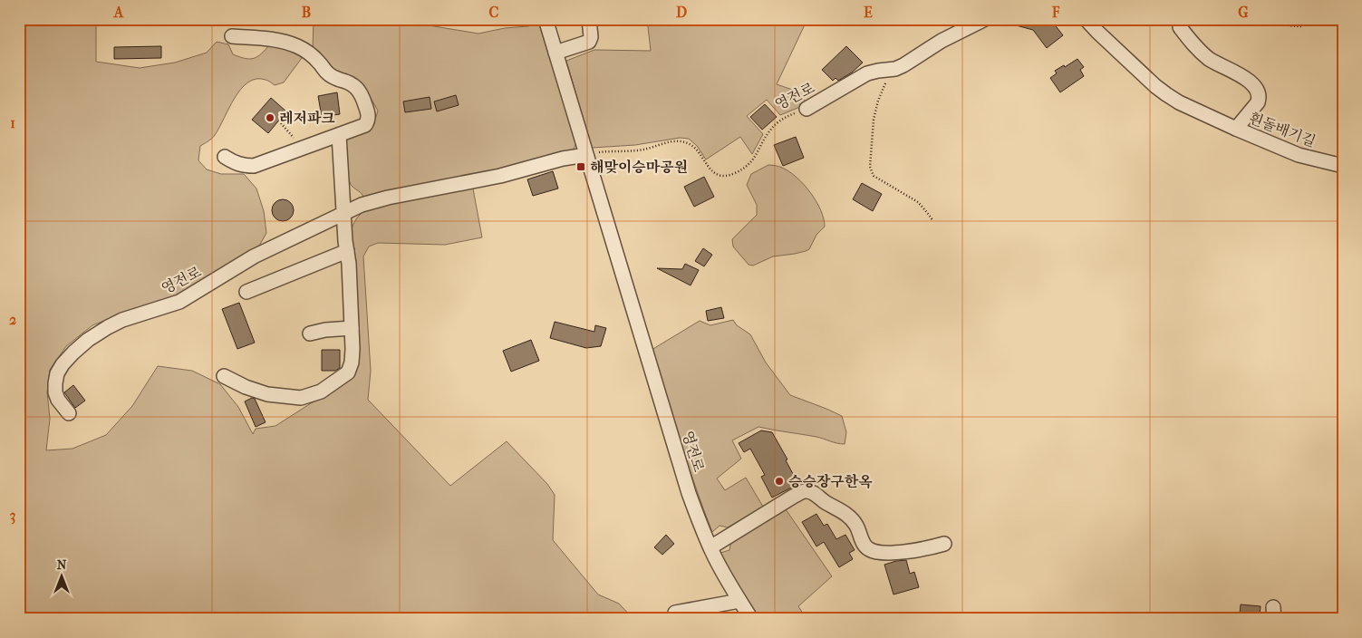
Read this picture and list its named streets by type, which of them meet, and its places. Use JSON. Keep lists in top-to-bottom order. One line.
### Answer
{"streets":{"street":["영전로","흰돌배기길"]},"places":{"other":["레저파크","승승장구한옥"],"transit":["해맞이승마공원"]},"north":"top","grid":{"columns":["A","B","C","D","E","F","G"],"rows":["1","2","3"]}}
